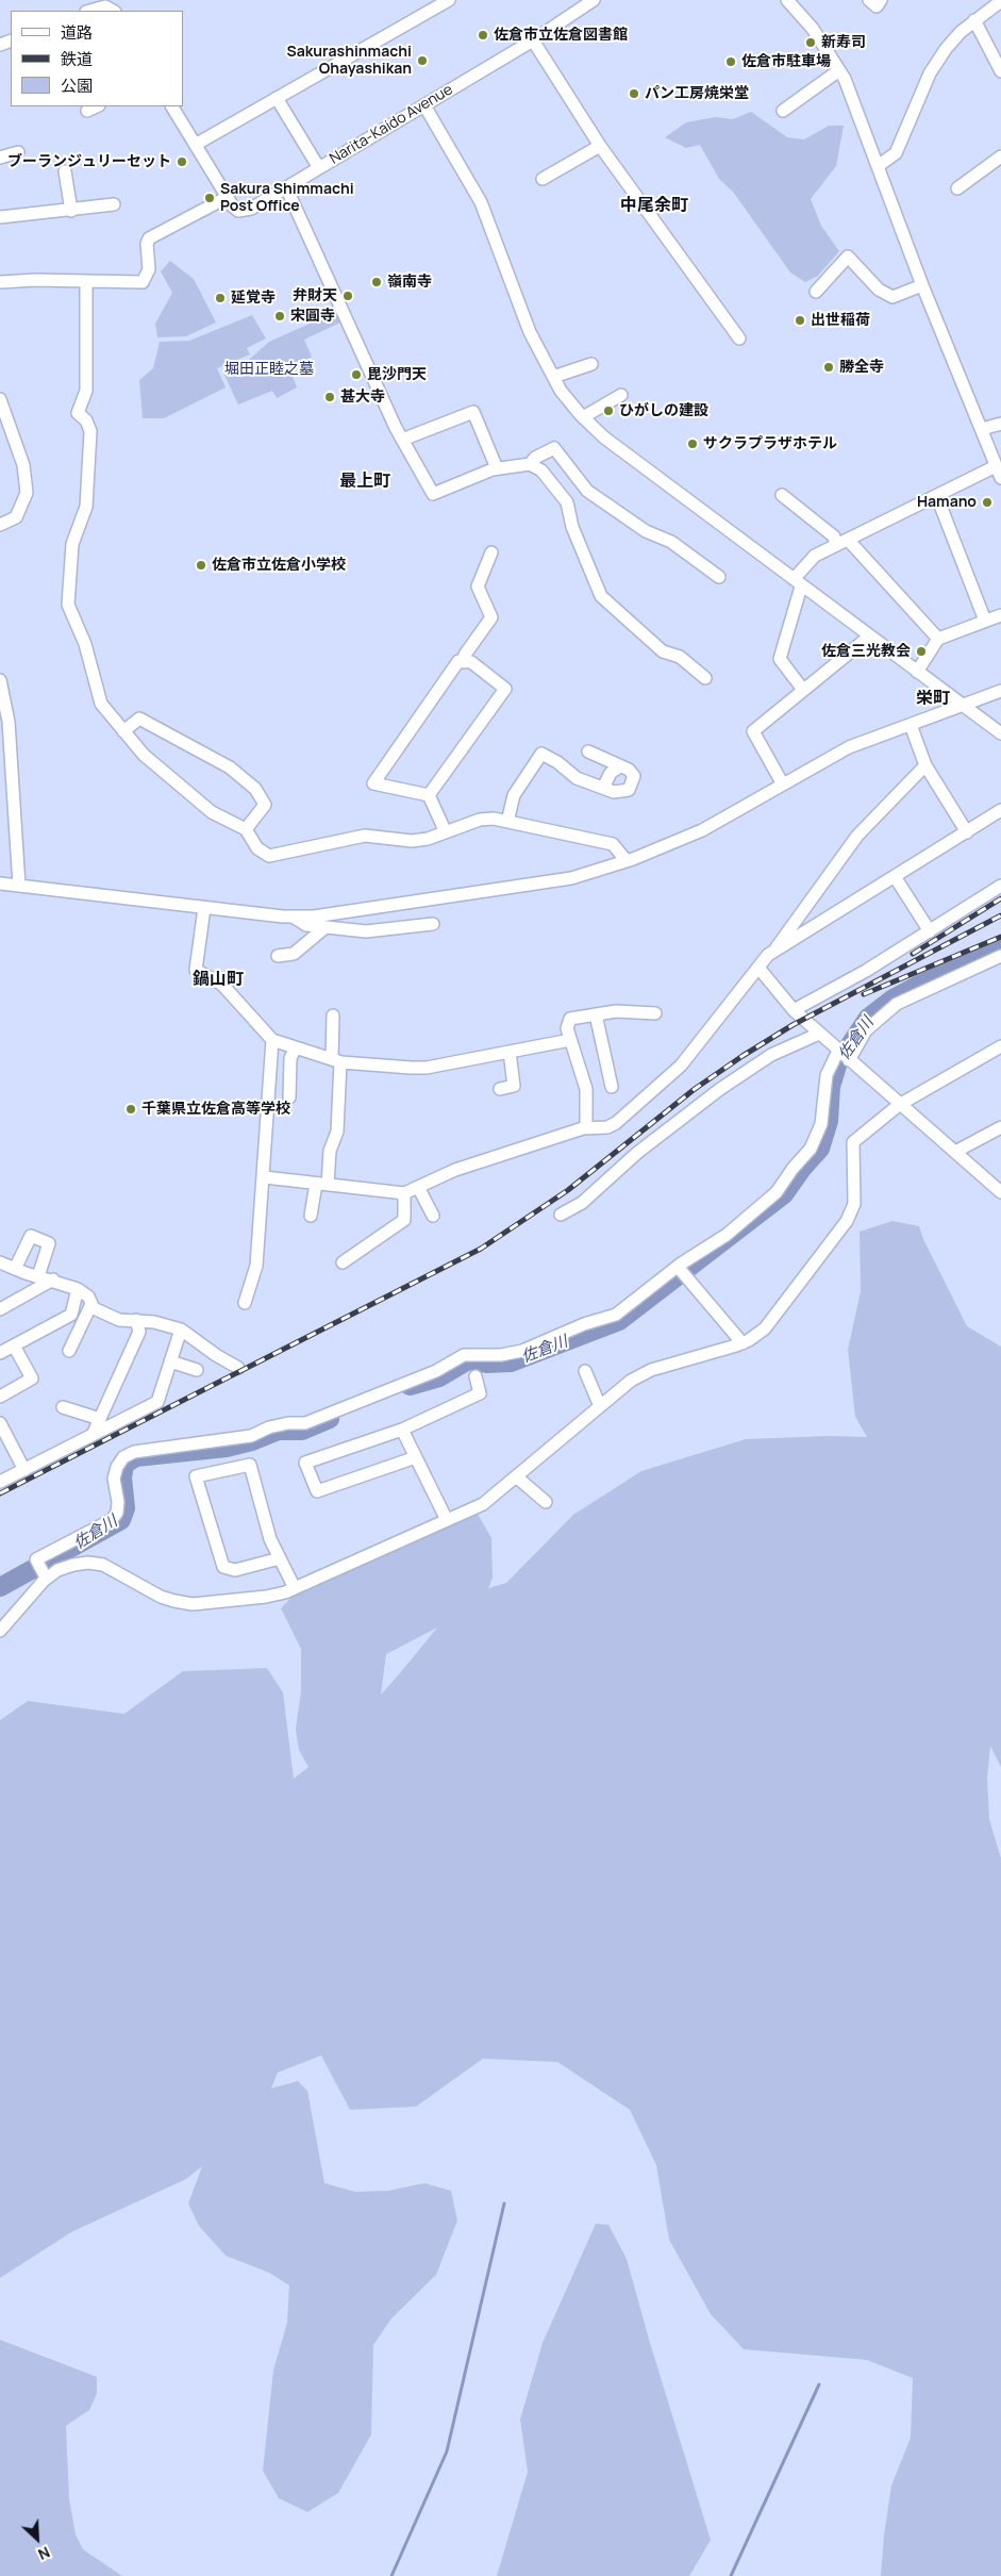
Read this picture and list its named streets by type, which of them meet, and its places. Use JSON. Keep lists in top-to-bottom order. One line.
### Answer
{"streets":{"street":["Narita-Kaido Avenue"]},"districts":["中尾余町","最上町","栄町","鍋山町"],"water":["佐倉川"],"parks":["堀田正睦之墓"],"places":["佐倉市立佐倉図書館","新寿司","Sakurashinmachi Ohayashikan","佐倉市駐車場","パン工房焼栄堂","ブーランジュリーセット","Sakura Shimmachi Post Office","嶺南寺","弁財天","延覚寺","宋圓寺","出世稲荷","勝全寺","毘沙門天","甚大寺","ひがしの建設","サクラプラザホテル","Hamano","佐倉市立佐倉小学校","佐倉三光教会","千葉県立佐倉高等学校"],"legend":["道路","鉄道","公園"],"north":"bottom right"}
